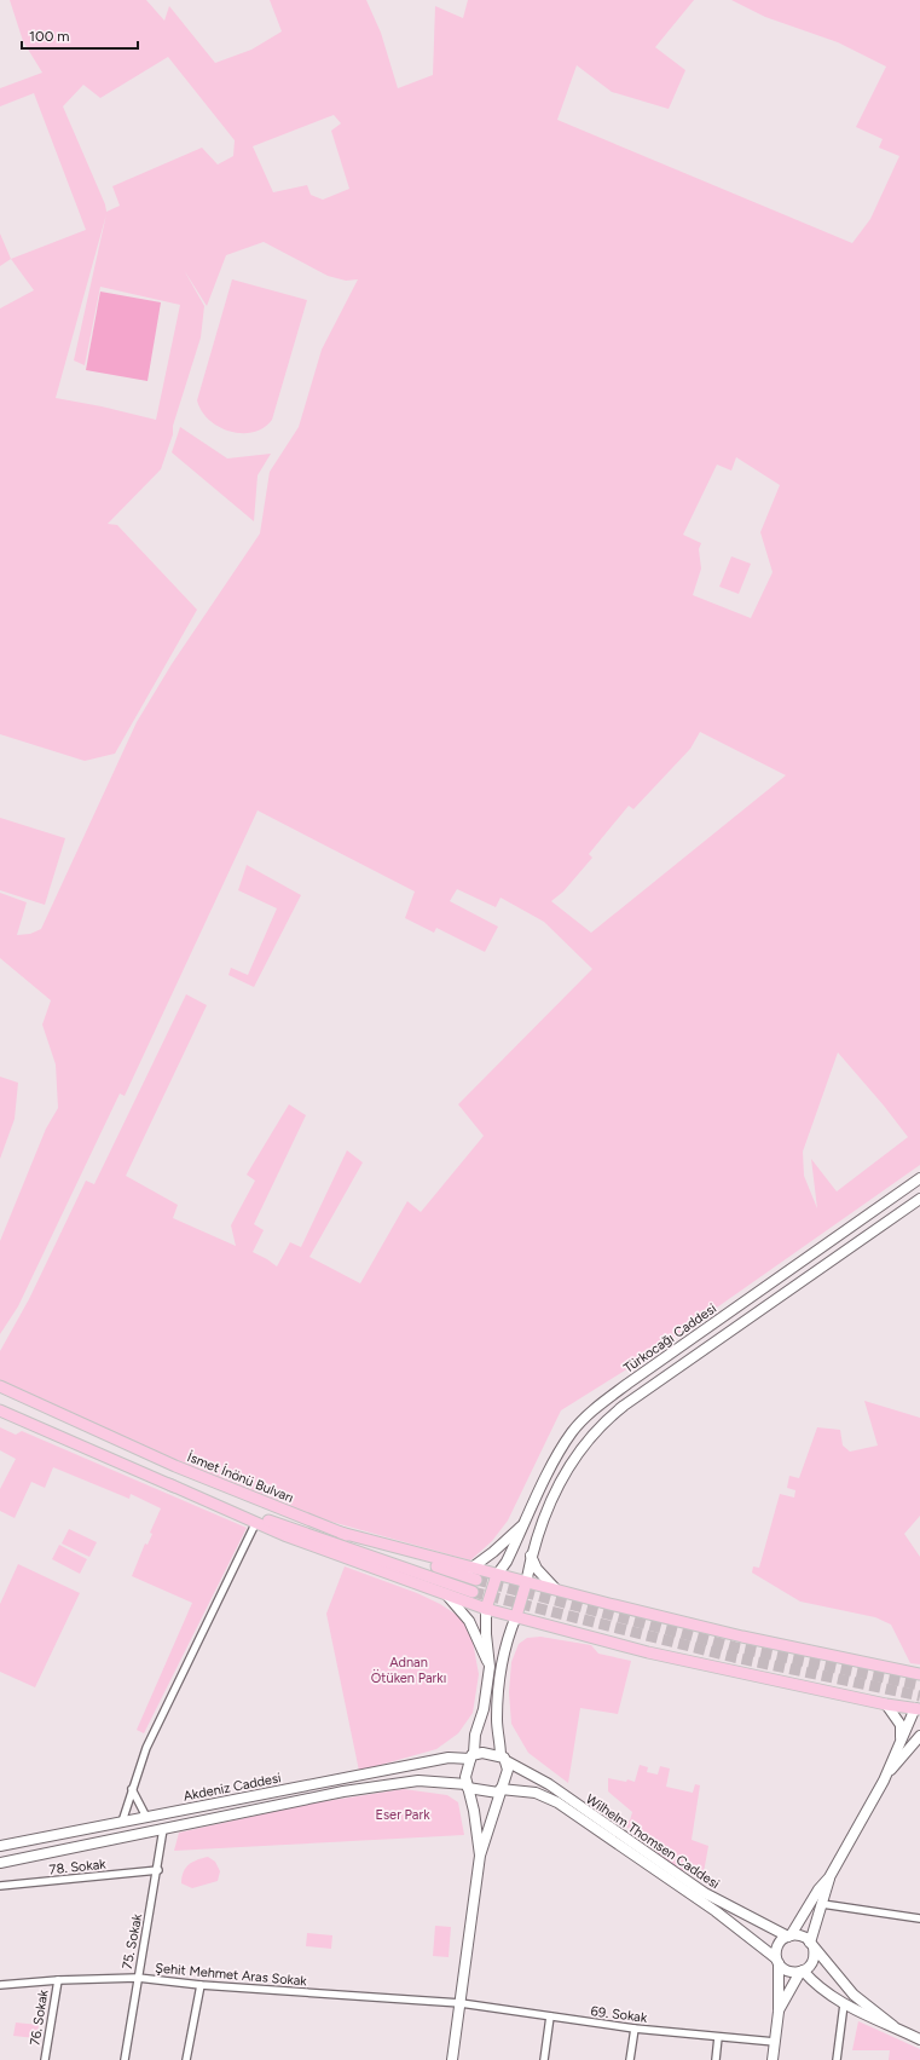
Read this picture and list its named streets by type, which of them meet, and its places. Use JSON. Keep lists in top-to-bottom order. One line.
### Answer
{"streets":{"main road":["Türkocağı Caddesi","İsmet İnönü Bulvarı","Akdeniz Caddesi","Wilhelm Thomsen Caddesi"],"street":["78. Sokak","75. Sokak","Şehit Mehmet Aras Sokak","69. Sokak","76. Sokak"]},"crossings":[["Akdeniz Caddesi","Wilhelm Thomsen Caddesi"],["Akdeniz Caddesi","75. Sokak"],["78. Sokak","75. Sokak"],["75. Sokak","Şehit Mehmet Aras Sokak"],["Şehit Mehmet Aras Sokak","69. Sokak"],["Şehit Mehmet Aras Sokak","76. Sokak"]],"parks":["Adnan Ötüken Parkı","Eser Park"],"scale_bar":"100 m"}
